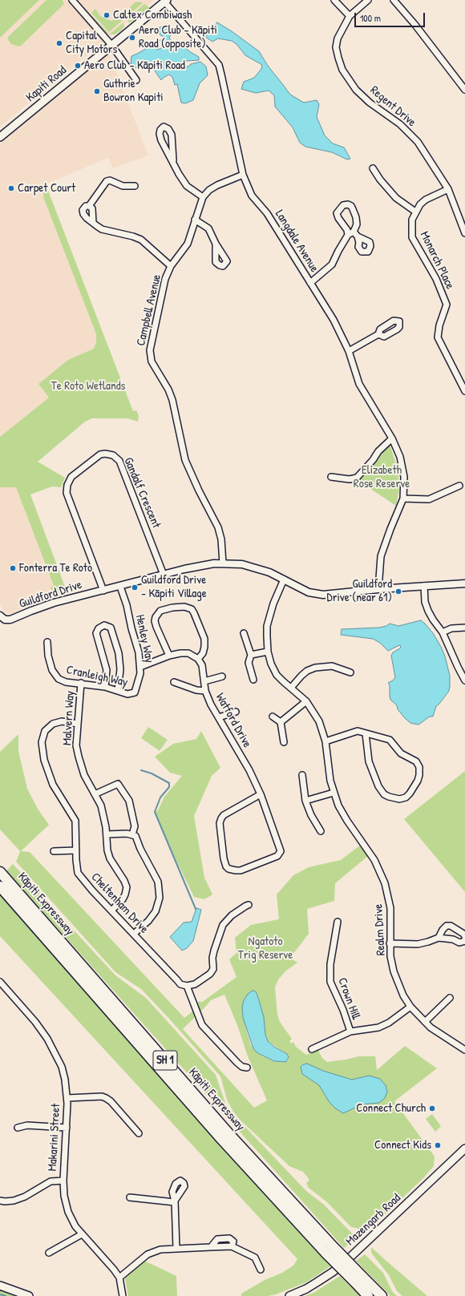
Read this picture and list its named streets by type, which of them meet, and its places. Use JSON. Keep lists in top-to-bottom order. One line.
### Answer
{"streets":{"highway":["Kāpiti Expressway","SH 1"],"main road":["Kapiti Road","Mazengarb Road"],"street":["Regent Drive","Langdale Avenue","Monarch Place","Campbell Avenue","Gandalf Crescent","Guildford Drive","Henley Way","Cranleigh Way","Malvern Way","Watford Drive","Cheltenham Drive","Realm Drive","Crown Hill","Makarini Street"]},"crossings":[["Kapiti Road","Langdale Avenue"],["Regent Drive","Monarch Place"],["Langdale Avenue","Campbell Avenue"],["Langdale Avenue","Guildford Drive"],["Campbell Avenue","Guildford Drive"],["Gandalf Crescent","Guildford Drive"],["Guildford Drive","Henley Way"],["Guildford Drive","Realm Drive"],["Henley Way","Cranleigh Way"],["Cranleigh Way","Malvern Way"],["Malvern Way","Cheltenham Drive"]],"parks":["Te Roto Wetlands","Elizabeth Rose Reserve","Ngatoto Trig Reserve"],"places":["Caltex Combiwash","Aero Club - Kāpiti Road (opposite)","Capital City Motors","Aero Club - Kāpiti Road","Guthrie Bowron Kapiti","Carpet Court","Fonterra Te Roto","Guildford Drive - Kāpiti Village","Guildford Drive (near 61)","Connect Church","Connect Kids"],"scale_bar":"100 m"}
